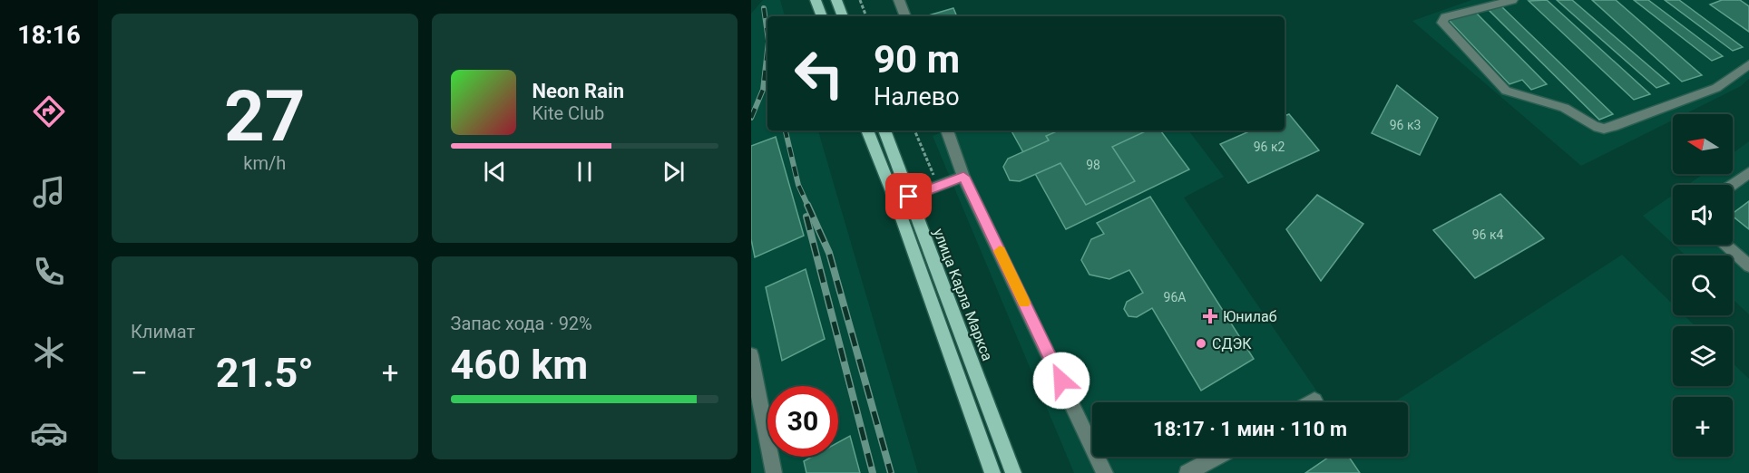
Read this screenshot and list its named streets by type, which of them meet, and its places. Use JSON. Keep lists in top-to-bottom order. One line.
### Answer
{"streets":{"main road":["улица Карла Маркса"]},"places":{"health":["Юнилаб"],"other":["СДЭК"]},"house_numbers":["96 к3","96 к2","98","96 к4","96А"],"north":"left","page":{"tabs":"18:16","tile":[["27","km/h"],"Климат",["Запас хода · 92%","460 km"]],"turn":["90 m","Налево"],"song":["Neon Rain","Kite Club"],"map_buttons":"+","heat":["−","21.5°","+"],"limit":"30","trip":"18:17 · 1 мин · 110 m"}}
